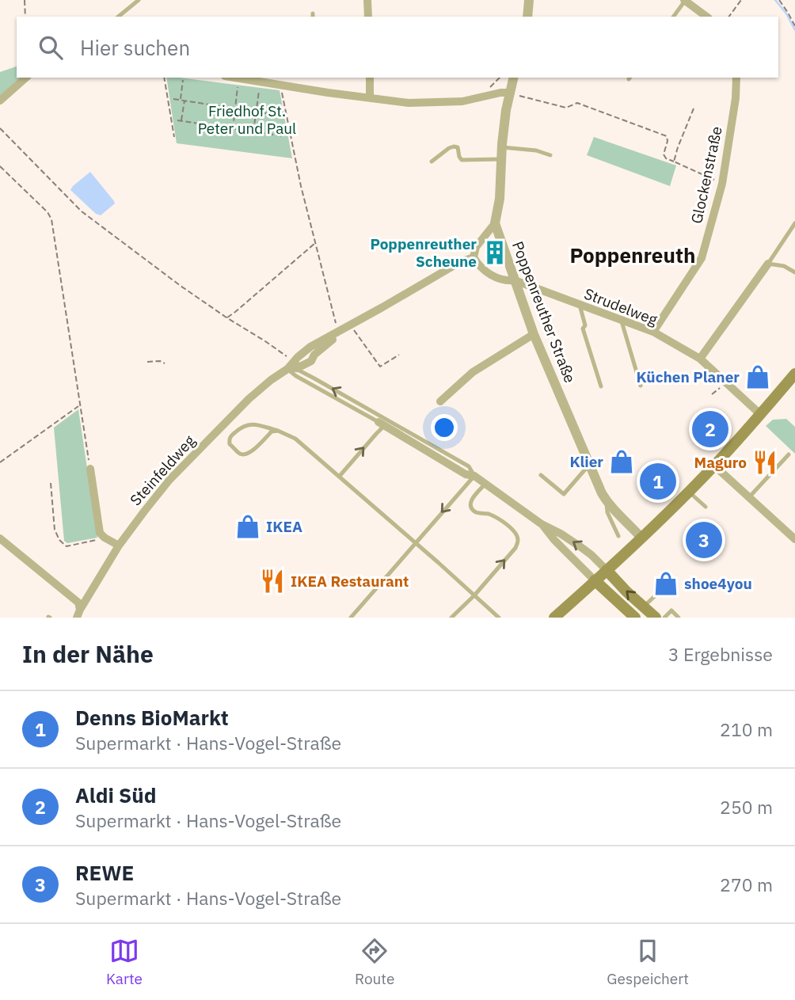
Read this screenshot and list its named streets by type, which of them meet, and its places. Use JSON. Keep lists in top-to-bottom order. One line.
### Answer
{"streets":{"street":["Glockenstraße","Strudelweg","Poppenreuther Straße","Steinfeldweg"]},"crossings":[["Glockenstraße","Strudelweg"],["Strudelweg","Poppenreuther Straße"]],"districts":["Poppenreuth"],"parks":["Friedhof St. Peter und Paul"],"places":{"building":["Poppenreuther Scheune"],"shop":["Küchen Planer","Klier","IKEA","shoe4you"],"restaurant":["Maguro","IKEA Restaurant"]},"page":{"search":"Hier suchen","pins":["2","1","3"],"heading":["In der Nähe","3 Ergebnisse"],"list":[{"mark":"1","name":"Denns BioMarkt","note":"Supermarkt · Hans-Vogel-Straße","value":"210 m"},{"mark":"2","name":"Aldi Süd","note":"Supermarkt · Hans-Vogel-Straße","value":"250 m"},{"mark":"3","name":"REWE","note":"Supermarkt · Hans-Vogel-Straße","value":"270 m"}],"nav":["Karte","Route","Gespeichert"]}}
